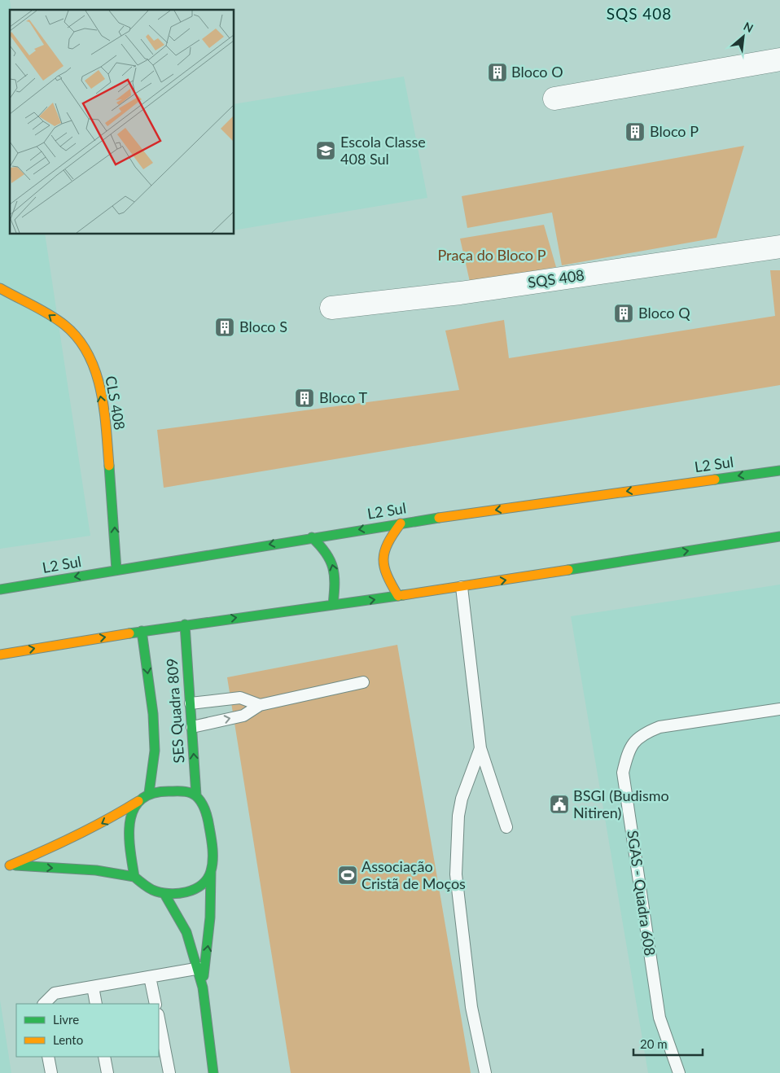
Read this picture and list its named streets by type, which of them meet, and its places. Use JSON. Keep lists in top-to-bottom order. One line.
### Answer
{"streets":{"main road":["CLS 408","L2 Sul","SES Quadra 809"],"street":["SQS 408"],"lane":["SGAS - Quadra 608"]},"crossings":[["CLS 408","L2 Sul"]],"one_way":["CLS 408"],"districts":["SQS 408"],"parks":["Praça do Bloco P"],"places":{"building":["Bloco O","Bloco P","Bloco Q","Bloco S","Bloco T"],"school or university":["Escola Classe 408 Sul"],"public building":["BSGI (Budismo Nitiren)"],"sports":["Associação Cristã de Moços"]},"legend":["Livre","Lento"],"scale_bar":"20 m","north":"top right"}
